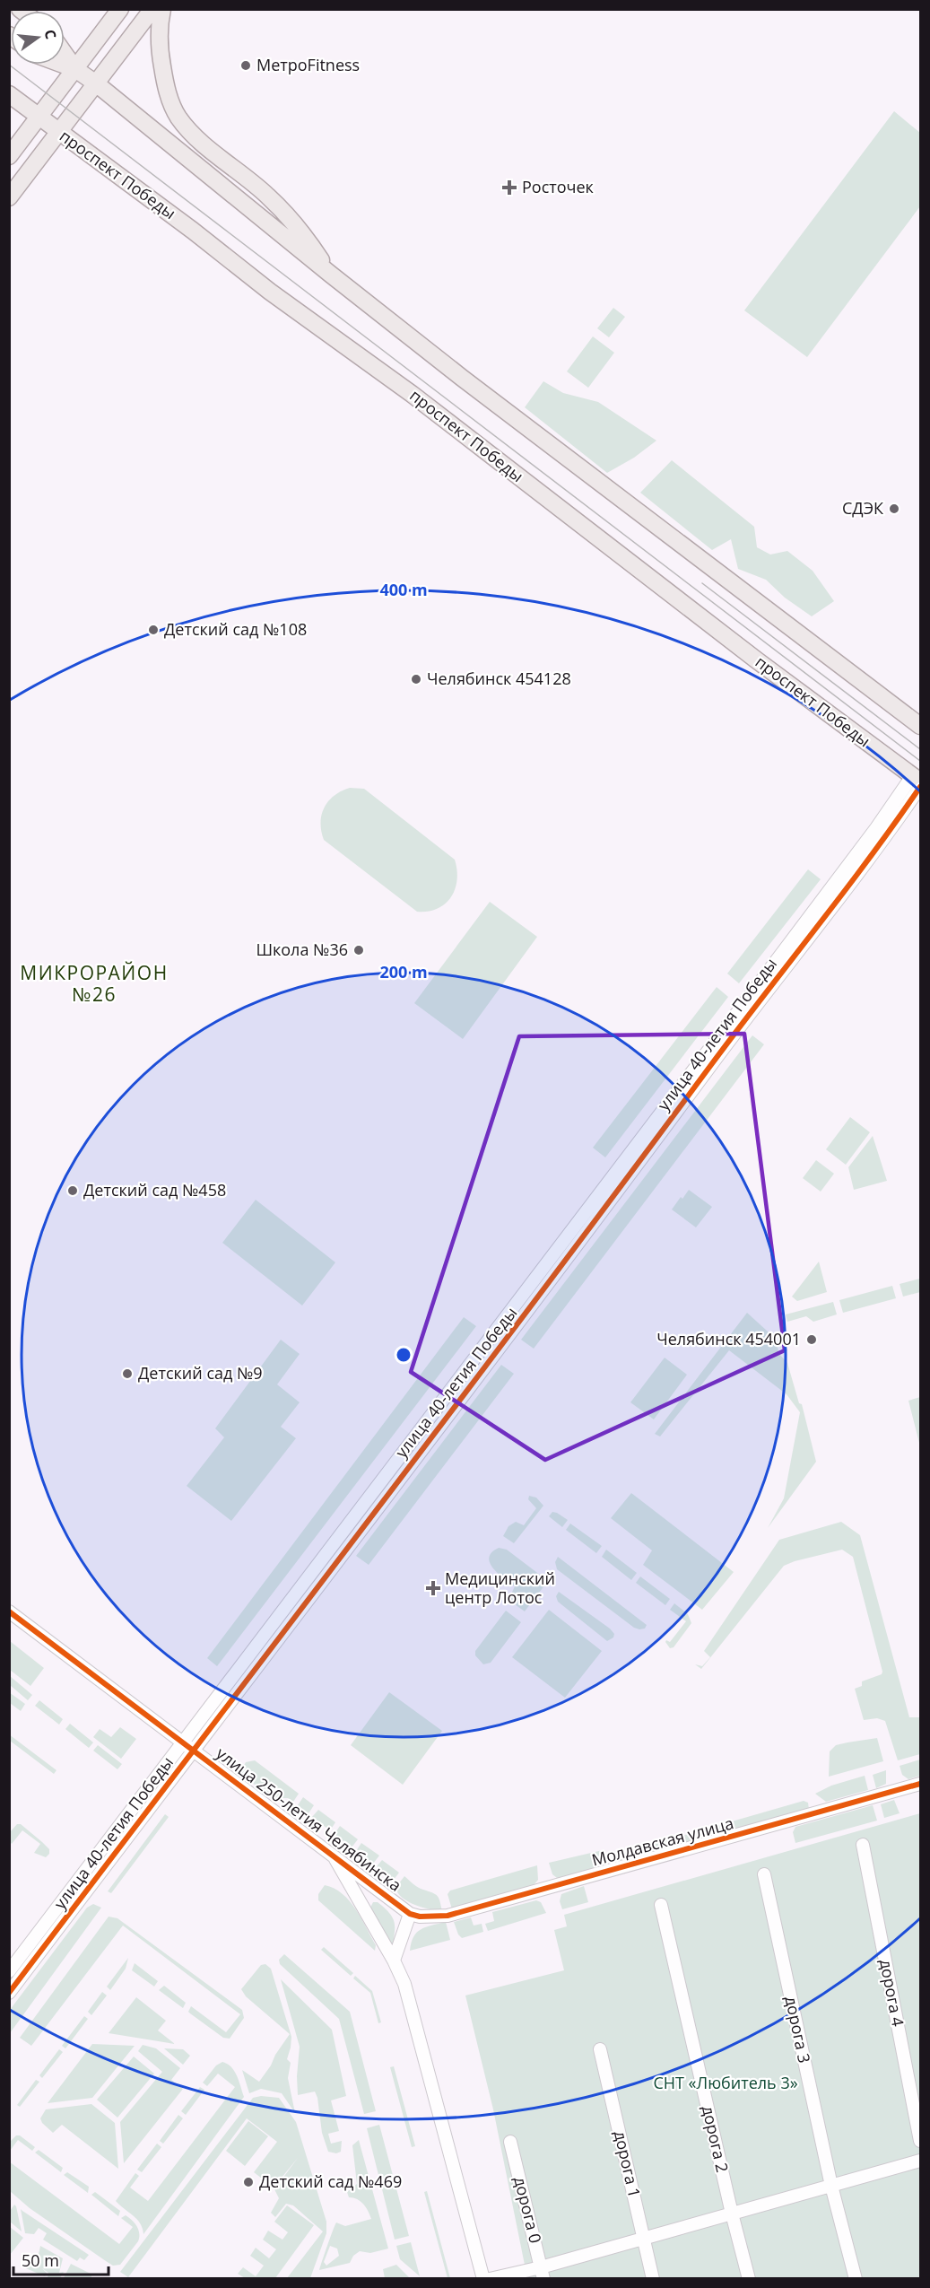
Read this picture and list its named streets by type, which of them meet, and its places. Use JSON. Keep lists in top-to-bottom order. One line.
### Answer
{"streets":{"main road":["проспект Победы"],"street":["улица 40-летия Победы","улица 250-летия Челябинска","Молдавская улица","дорога 4","дорога 3","дорога 2","дорога 1","дорога 0"]},"crossings":[["проспект Победы","улица 40-летия Победы"],["улица 40-летия Победы","улица 250-летия Челябинска"],["улица 250-летия Челябинска","Молдавская улица"]],"districts":["МИКРОРАЙОН №26"],"parks":["СНТ «Любитель 3»"],"places":{"other":["МетроFitness","СДЭК","Детский сад №108","Челябинск 454128","Школа №36","Детский сад №458","Челябинск 454001","Детский сад №9","Детский сад №469"],"health":["Росточек","Медицинский центр Лотос"]},"scale_bar":"50 m","north":"right","rings":["400 m","200 m"]}
